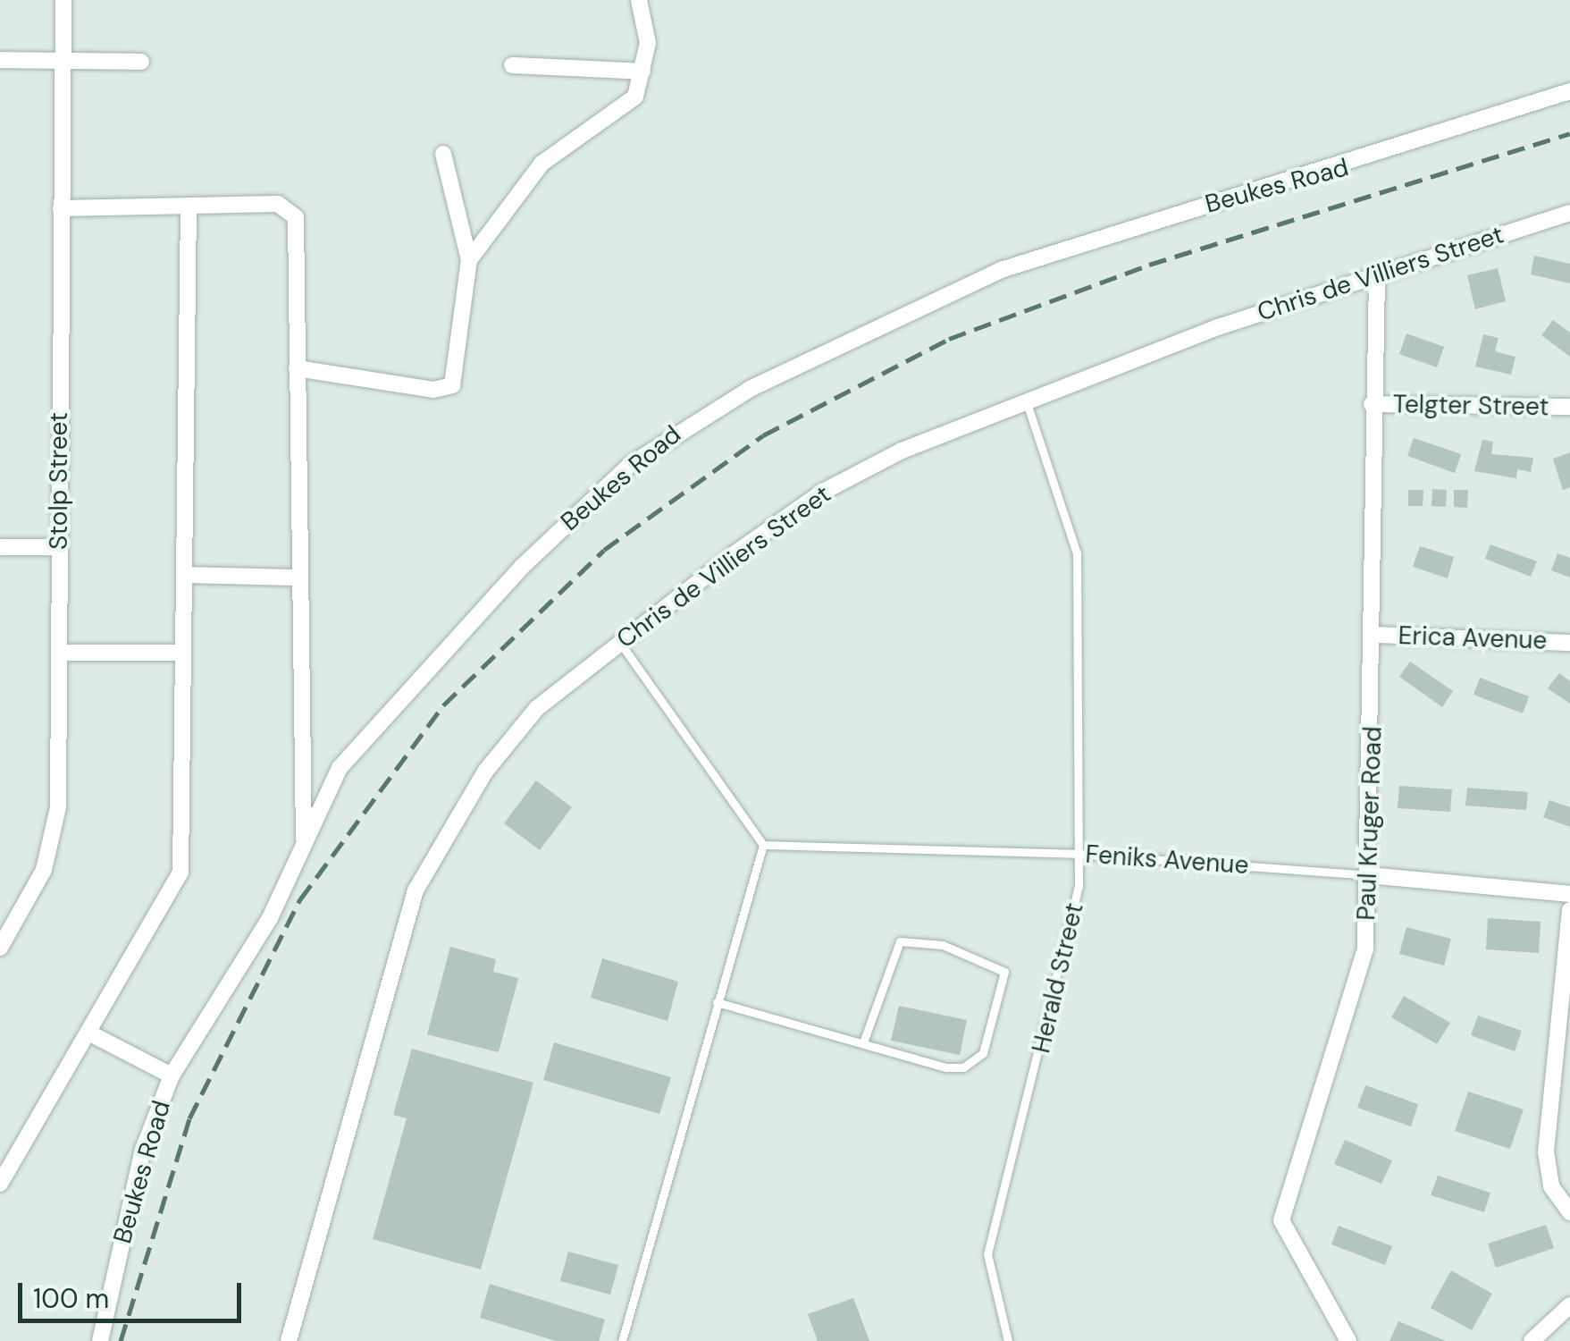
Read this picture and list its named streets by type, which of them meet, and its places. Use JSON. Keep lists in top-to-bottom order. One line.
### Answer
{"streets":{"street":["Beukes Road","Chris de Villiers Street","Telgter Street","Stolp Street","Erica Avenue","Paul Kruger Road","Feniks Avenue"],"lane":["Herald Street"]},"crossings":[["Chris de Villiers Street","Paul Kruger Road"],["Chris de Villiers Street","Herald Street"],["Telgter Street","Paul Kruger Road"],["Erica Avenue","Paul Kruger Road"],["Paul Kruger Road","Feniks Avenue"],["Feniks Avenue","Herald Street"]],"scale_bar":"100 m"}
